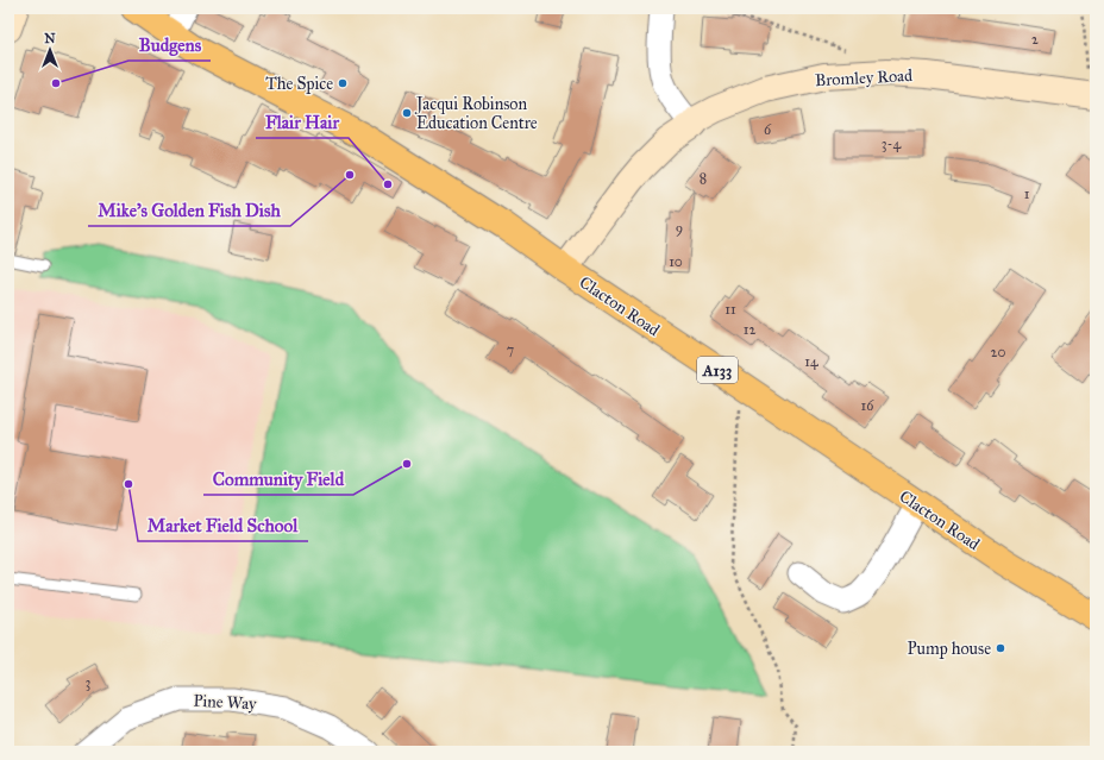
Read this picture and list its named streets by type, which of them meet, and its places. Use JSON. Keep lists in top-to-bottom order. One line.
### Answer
{"streets":{"main road":["Clacton Road","A133"],"street":["Bromley Road","Pine Way"]},"crossings":[["Bromley Road","Clacton Road"]],"places":["Budgens","The Spice","Jacqui Robinson Education Centre","Mike's Golden Fish Dish","Flair Hair","Community Field","Market Field School","Pump house"],"house_numbers":["2","6","3-4","8","1","9","10","11","12","7","20","14","16","3"],"north":"top"}
